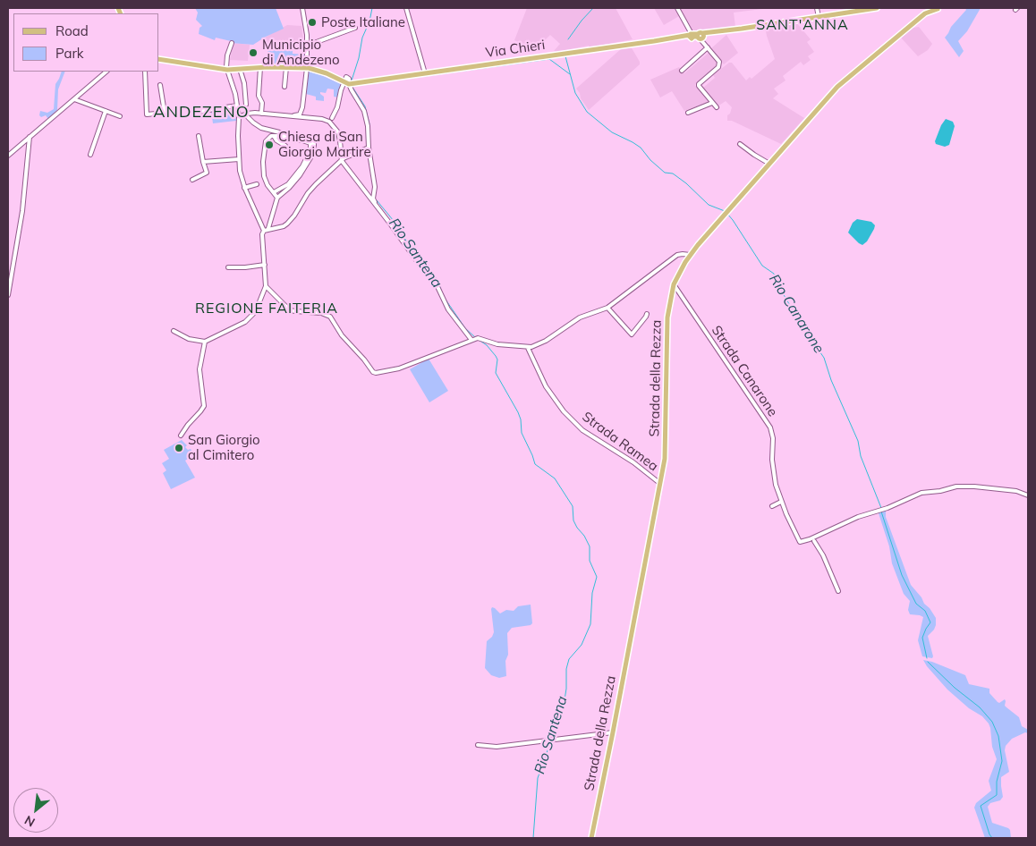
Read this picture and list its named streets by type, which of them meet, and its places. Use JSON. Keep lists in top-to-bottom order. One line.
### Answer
{"streets":{"main road":["Via Chieri","Strada della Rezza"],"street":["Strada Canarone","Strada Ramea"]},"crossings":[["Strada Canarone","Strada della Rezza"],["Strada della Rezza","Strada Ramea"]],"districts":["SANT'ANNA","ANDEZENO","REGIONE FAITERIA"],"water":["Rio Santena","Rio Canarone"],"places":["Poste Italiane","Municipio di Andezeno","Chiesa di San Giorgio Martire","San Giorgio al Cimitero"],"legend":["Road","Park"],"north":"bottom left"}
